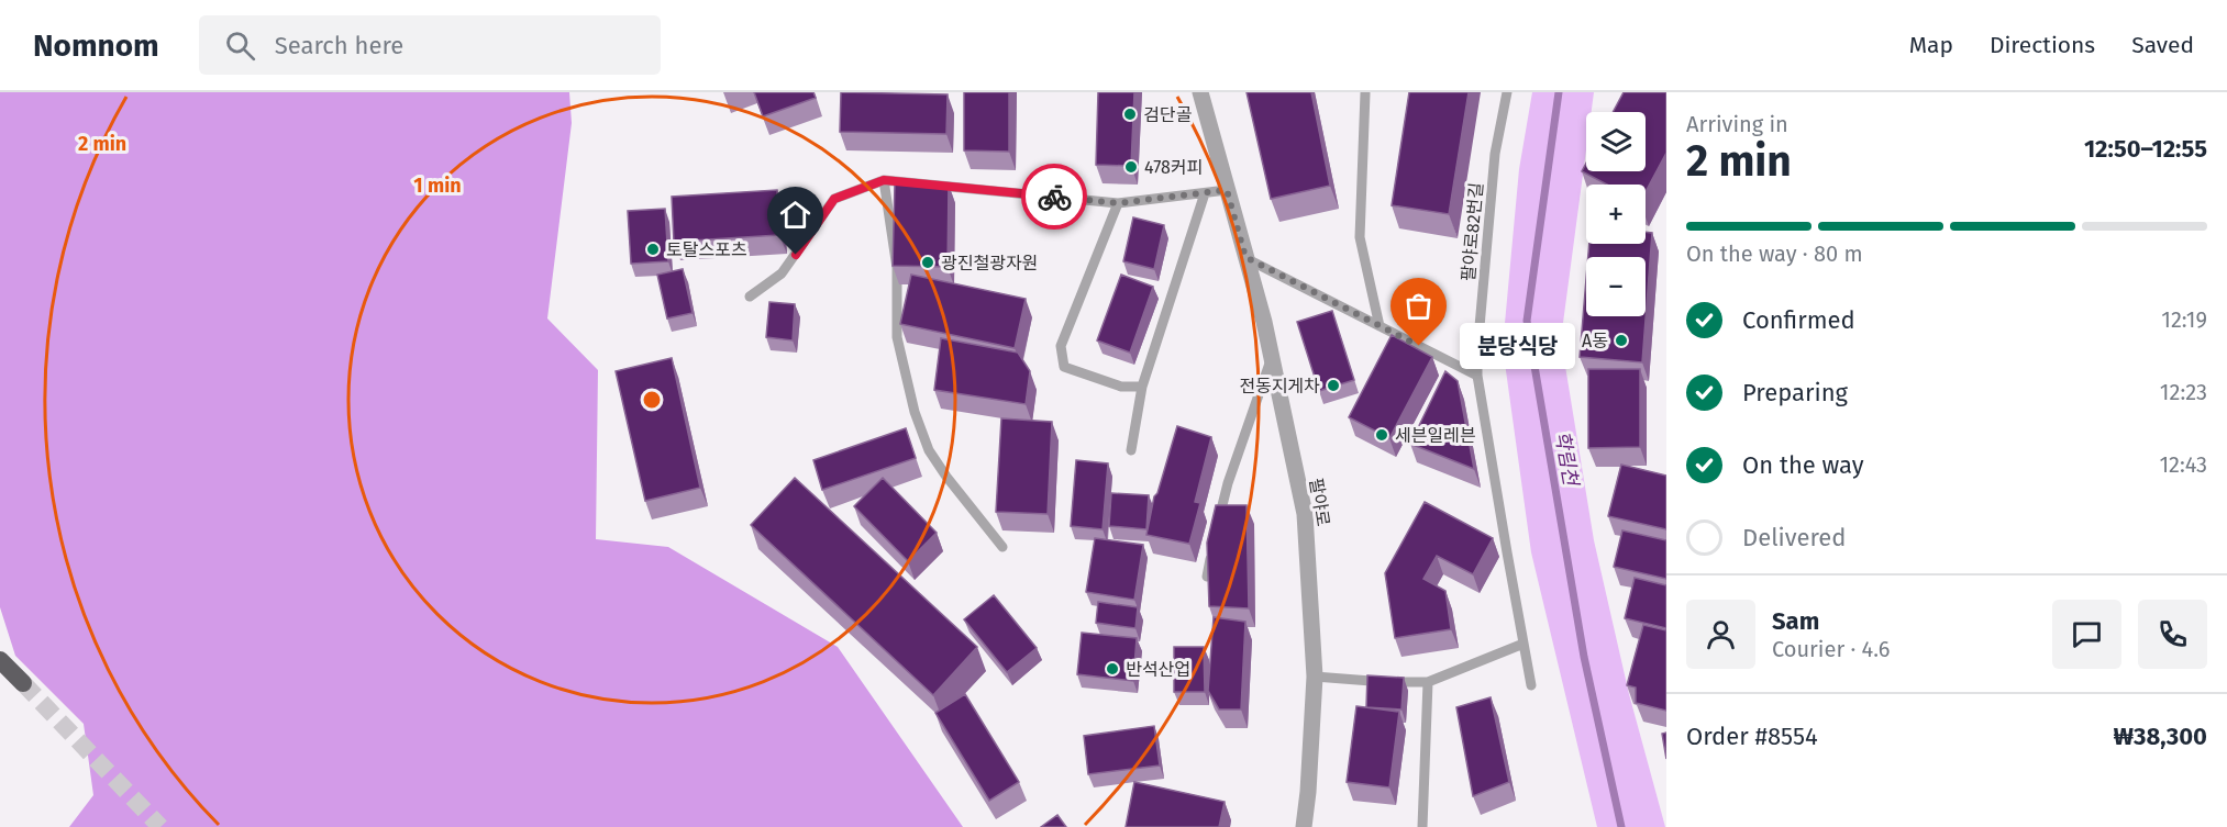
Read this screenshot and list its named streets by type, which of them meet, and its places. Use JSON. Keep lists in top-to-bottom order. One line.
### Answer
{"streets":{"street":["팔야로"],"lane":["팔야로82번길"]},"water":["학림천"],"places":["검단골","478커피","토탈스포츠","광진철광자원","A동","분당식당","전동지게차","세븐일레븐","반석산업"],"page":{"header":"Nomnom","search":"Search here","nav":["Map","Directions","Saved"],"heading":["2 min","Arriving in","12:50–12:55"],"panel":["Sam","Courier · 4.6","Order #8554","₩38,300"],"map_buttons":["+","−"],"bar":"On the way · 80 m","list":[["Confirmed","12:19"],["Preparing","12:23"],["On the way","12:43"],"Delivered"],"bubble":"분당식당"},"rings":["2 min","1 min"]}
